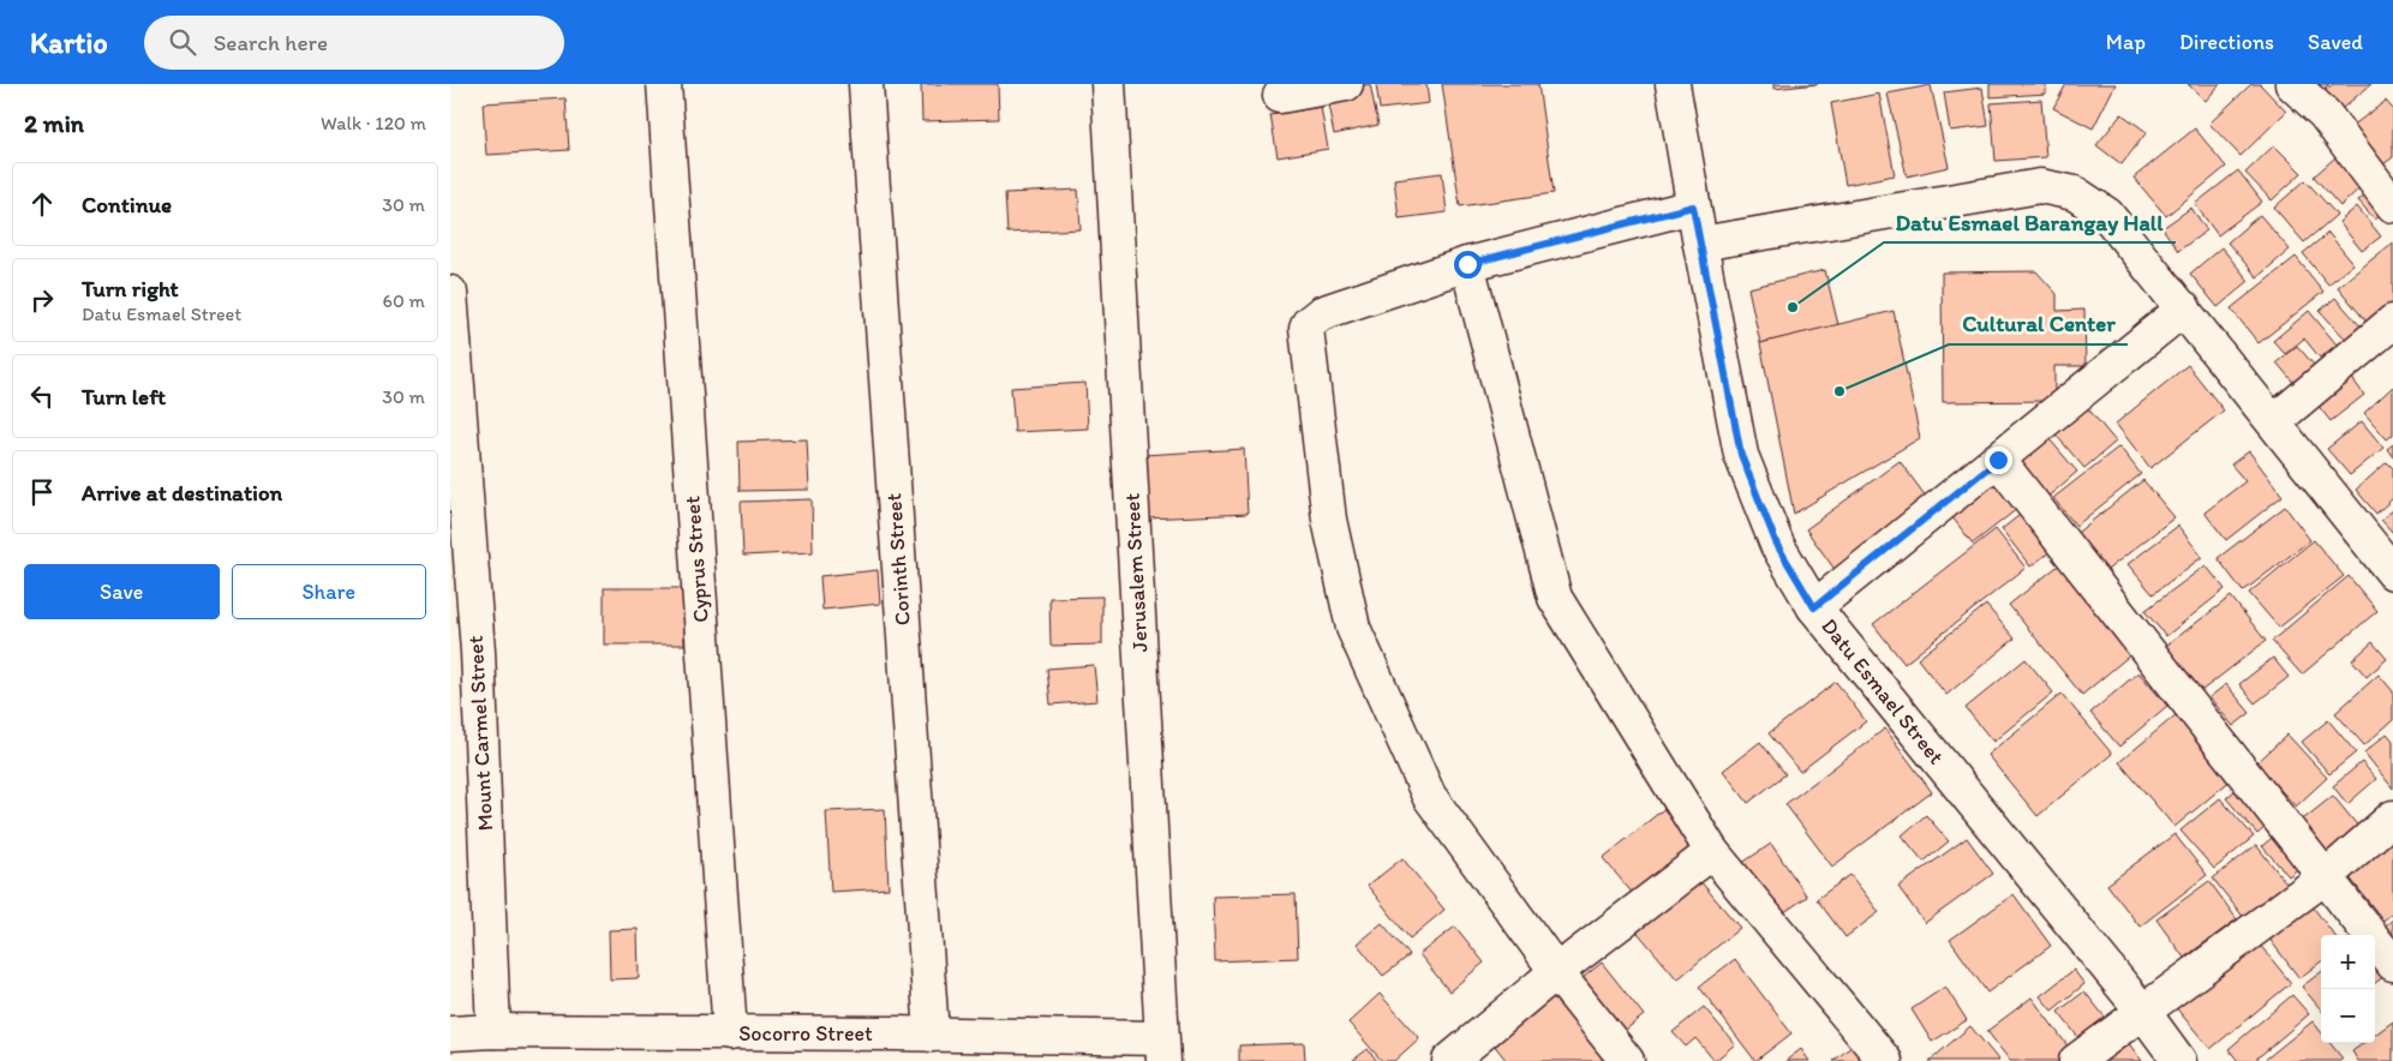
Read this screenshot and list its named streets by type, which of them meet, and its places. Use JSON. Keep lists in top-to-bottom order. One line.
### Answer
{"streets":{"street":["Cyprus Street","Corinth Street","Jerusalem Street","Datu Esmael Street","Mount Carmel Street","Socorro Street"]},"crossings":[["Cyprus Street","Socorro Street"],["Corinth Street","Socorro Street"],["Jerusalem Street","Socorro Street"],["Mount Carmel Street","Socorro Street"]],"places":["Datu Esmael Barangay Hall","Cultural Center"],"page":{"header":"Kartio","search":"Search here","nav":["Map","Directions","Saved"],"heading":["2 min","Walk · 120 m"],"list":[["Continue","30 m"],["Turn right","Datu Esmael Street","60 m"],["Turn left","30 m"],"Arrive at destination"],"buttons":["Save","Share"],"map_buttons":["+","−"]}}
